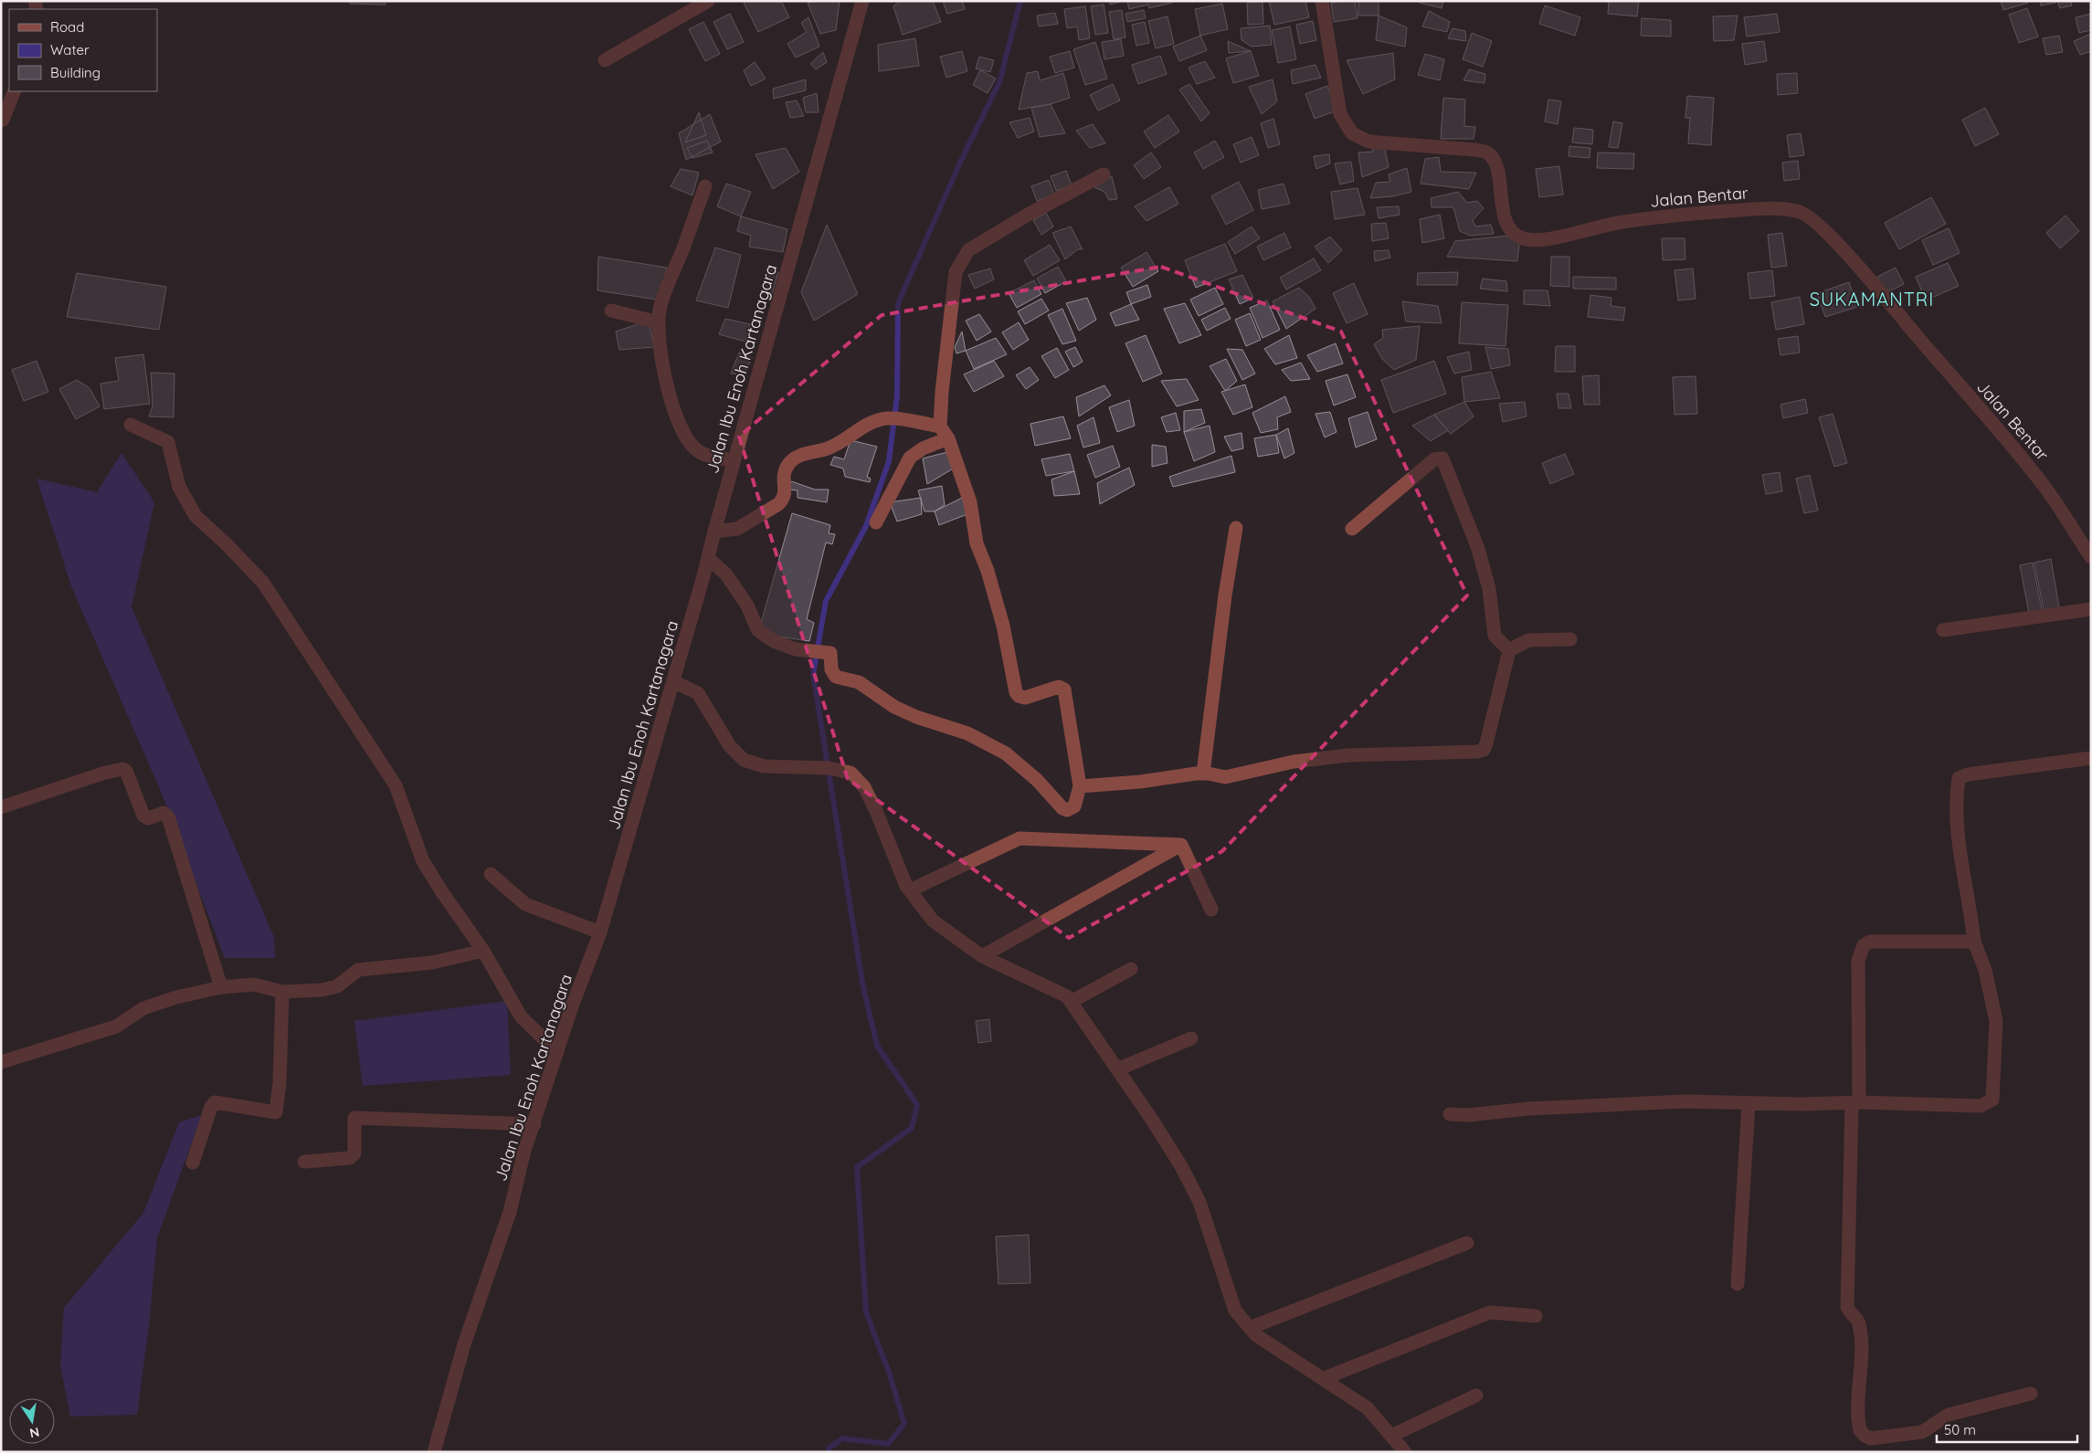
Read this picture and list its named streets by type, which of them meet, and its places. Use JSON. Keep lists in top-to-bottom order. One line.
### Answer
{"streets":{"street":["Jalan Bentar","Jalan Ibu Enoh Kartanagara"]},"districts":["SUKAMANTRI"],"legend":["Road","Water","Building"],"scale_bar":"50 m","north":"bottom"}
